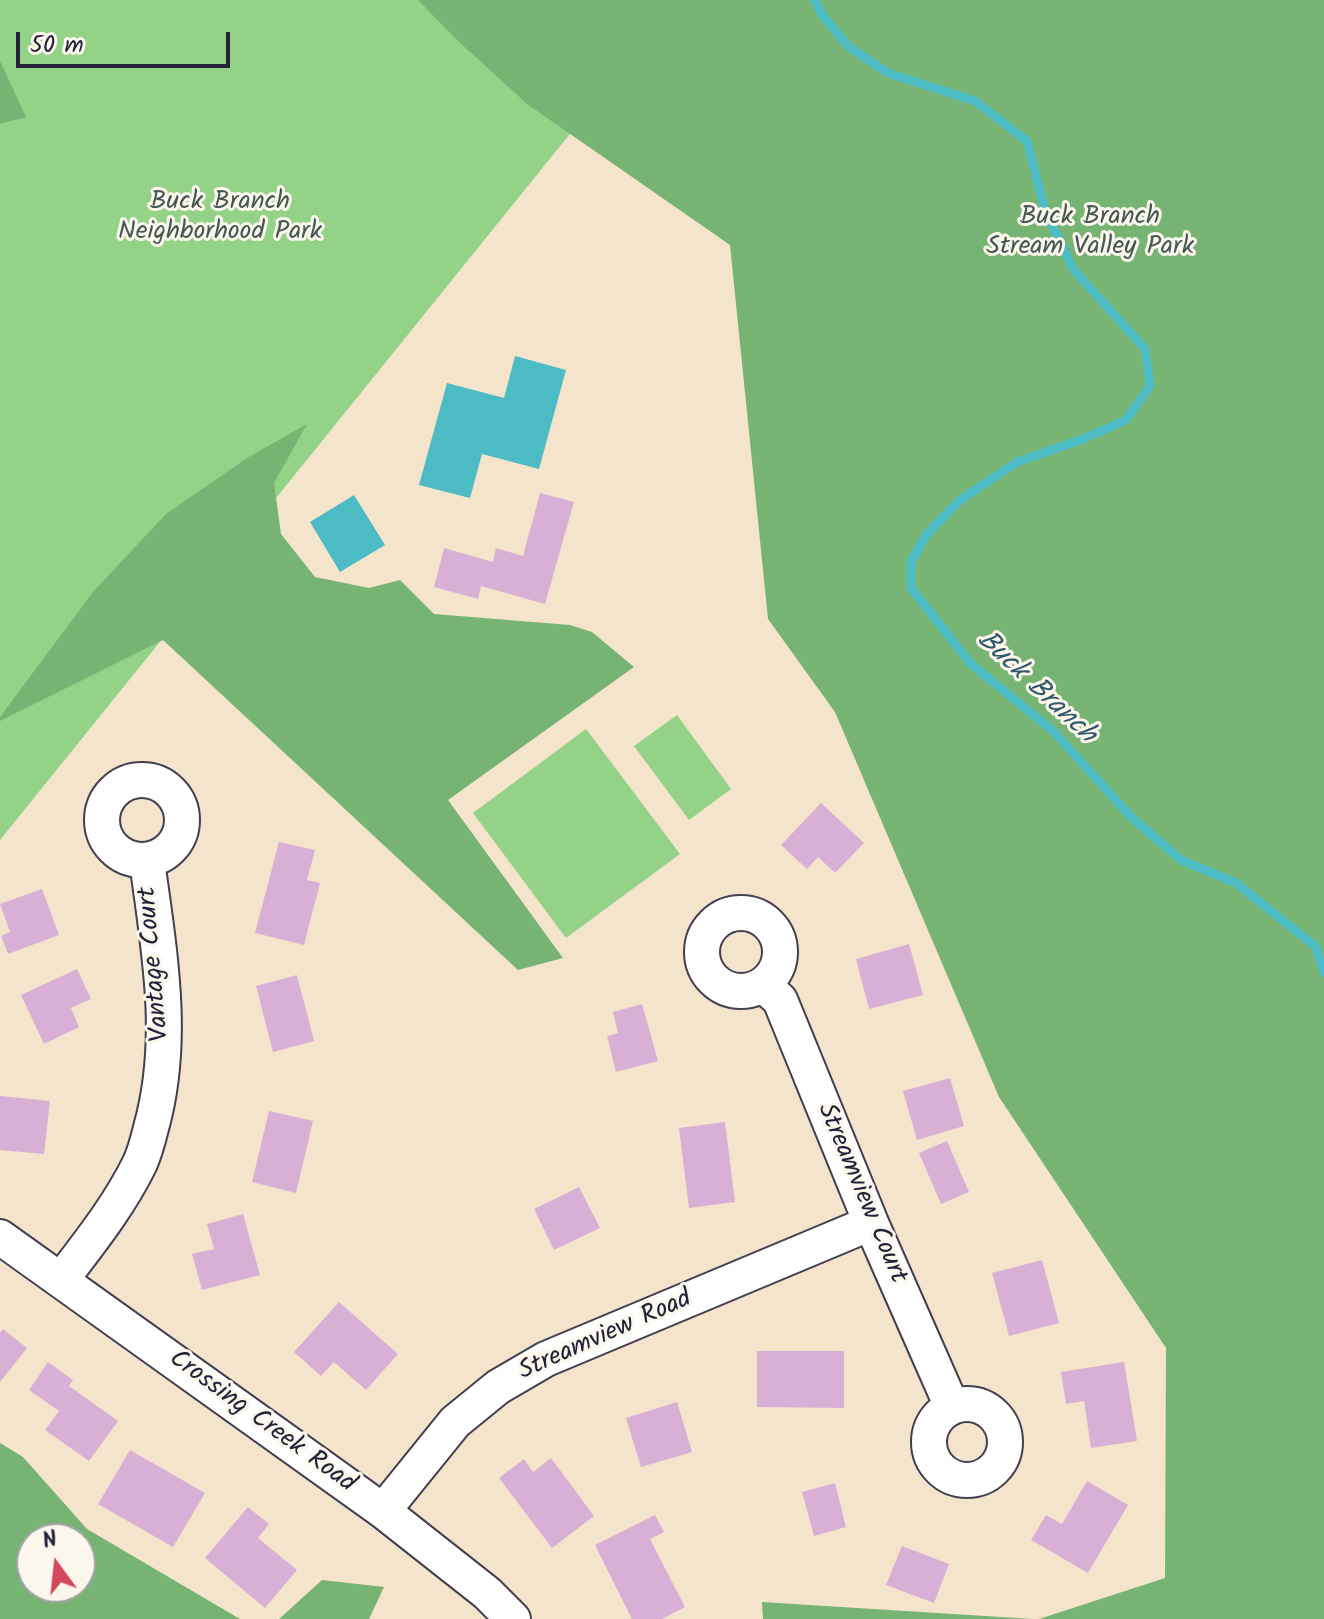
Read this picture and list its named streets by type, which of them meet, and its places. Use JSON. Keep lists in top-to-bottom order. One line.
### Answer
{"streets":{"street":["Vantage Court","Streamview Court","Streamview Road","Crossing Creek Road"]},"crossings":[["Vantage Court","Crossing Creek Road"],["Streamview Court","Streamview Road"],["Streamview Road","Crossing Creek Road"]],"water":["Buck Branch"],"parks":["Buck Branch Neighborhood Park","Buck Branch Stream Valley Park"],"scale_bar":"50 m","north":"top"}
